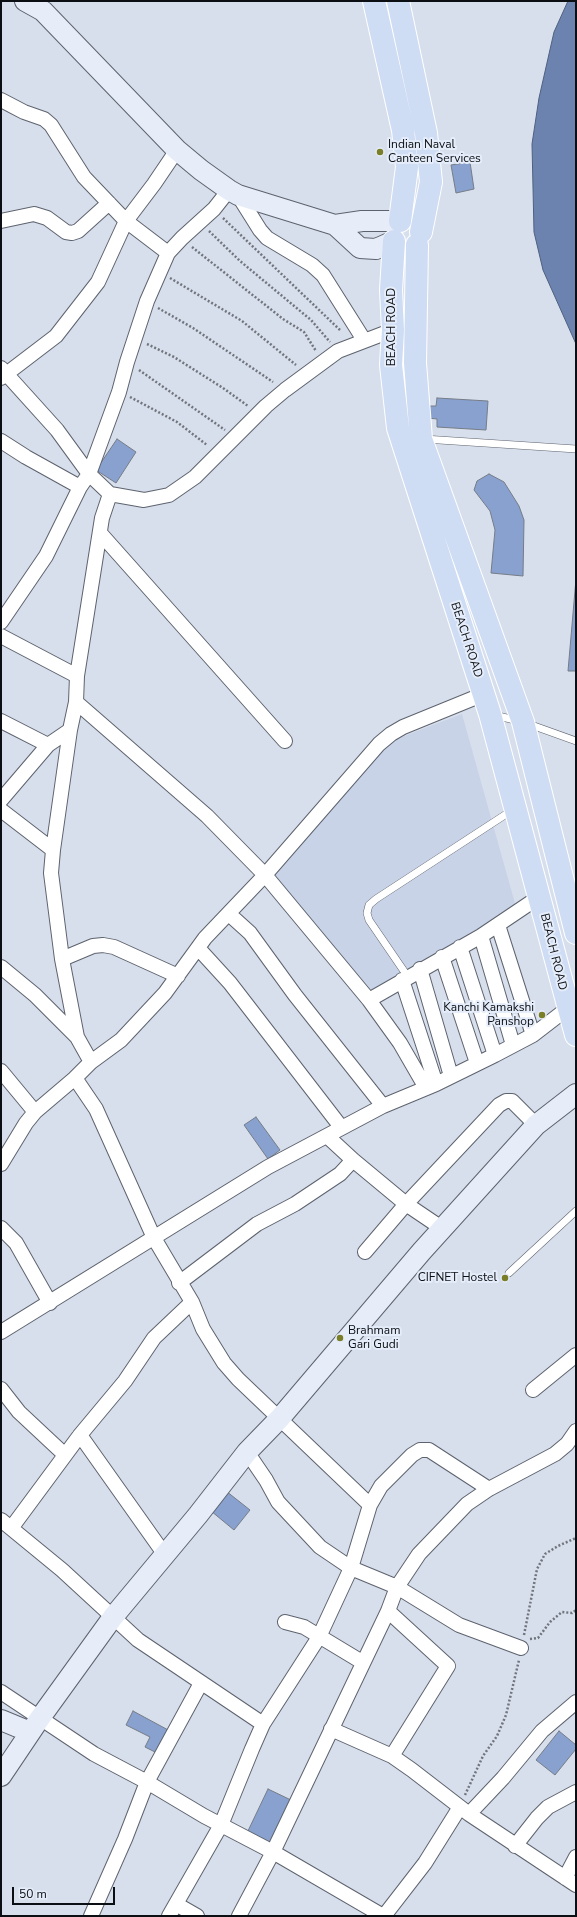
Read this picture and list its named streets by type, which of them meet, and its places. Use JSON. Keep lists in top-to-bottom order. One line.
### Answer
{"streets":{"main road":["BEACH ROAD"]},"places":["Indian Naval Canteen Services","Kanchi Kamakshi Panshop","CIFNET Hostel","Brahmam Gari Gudi"],"scale_bar":"50 m"}
